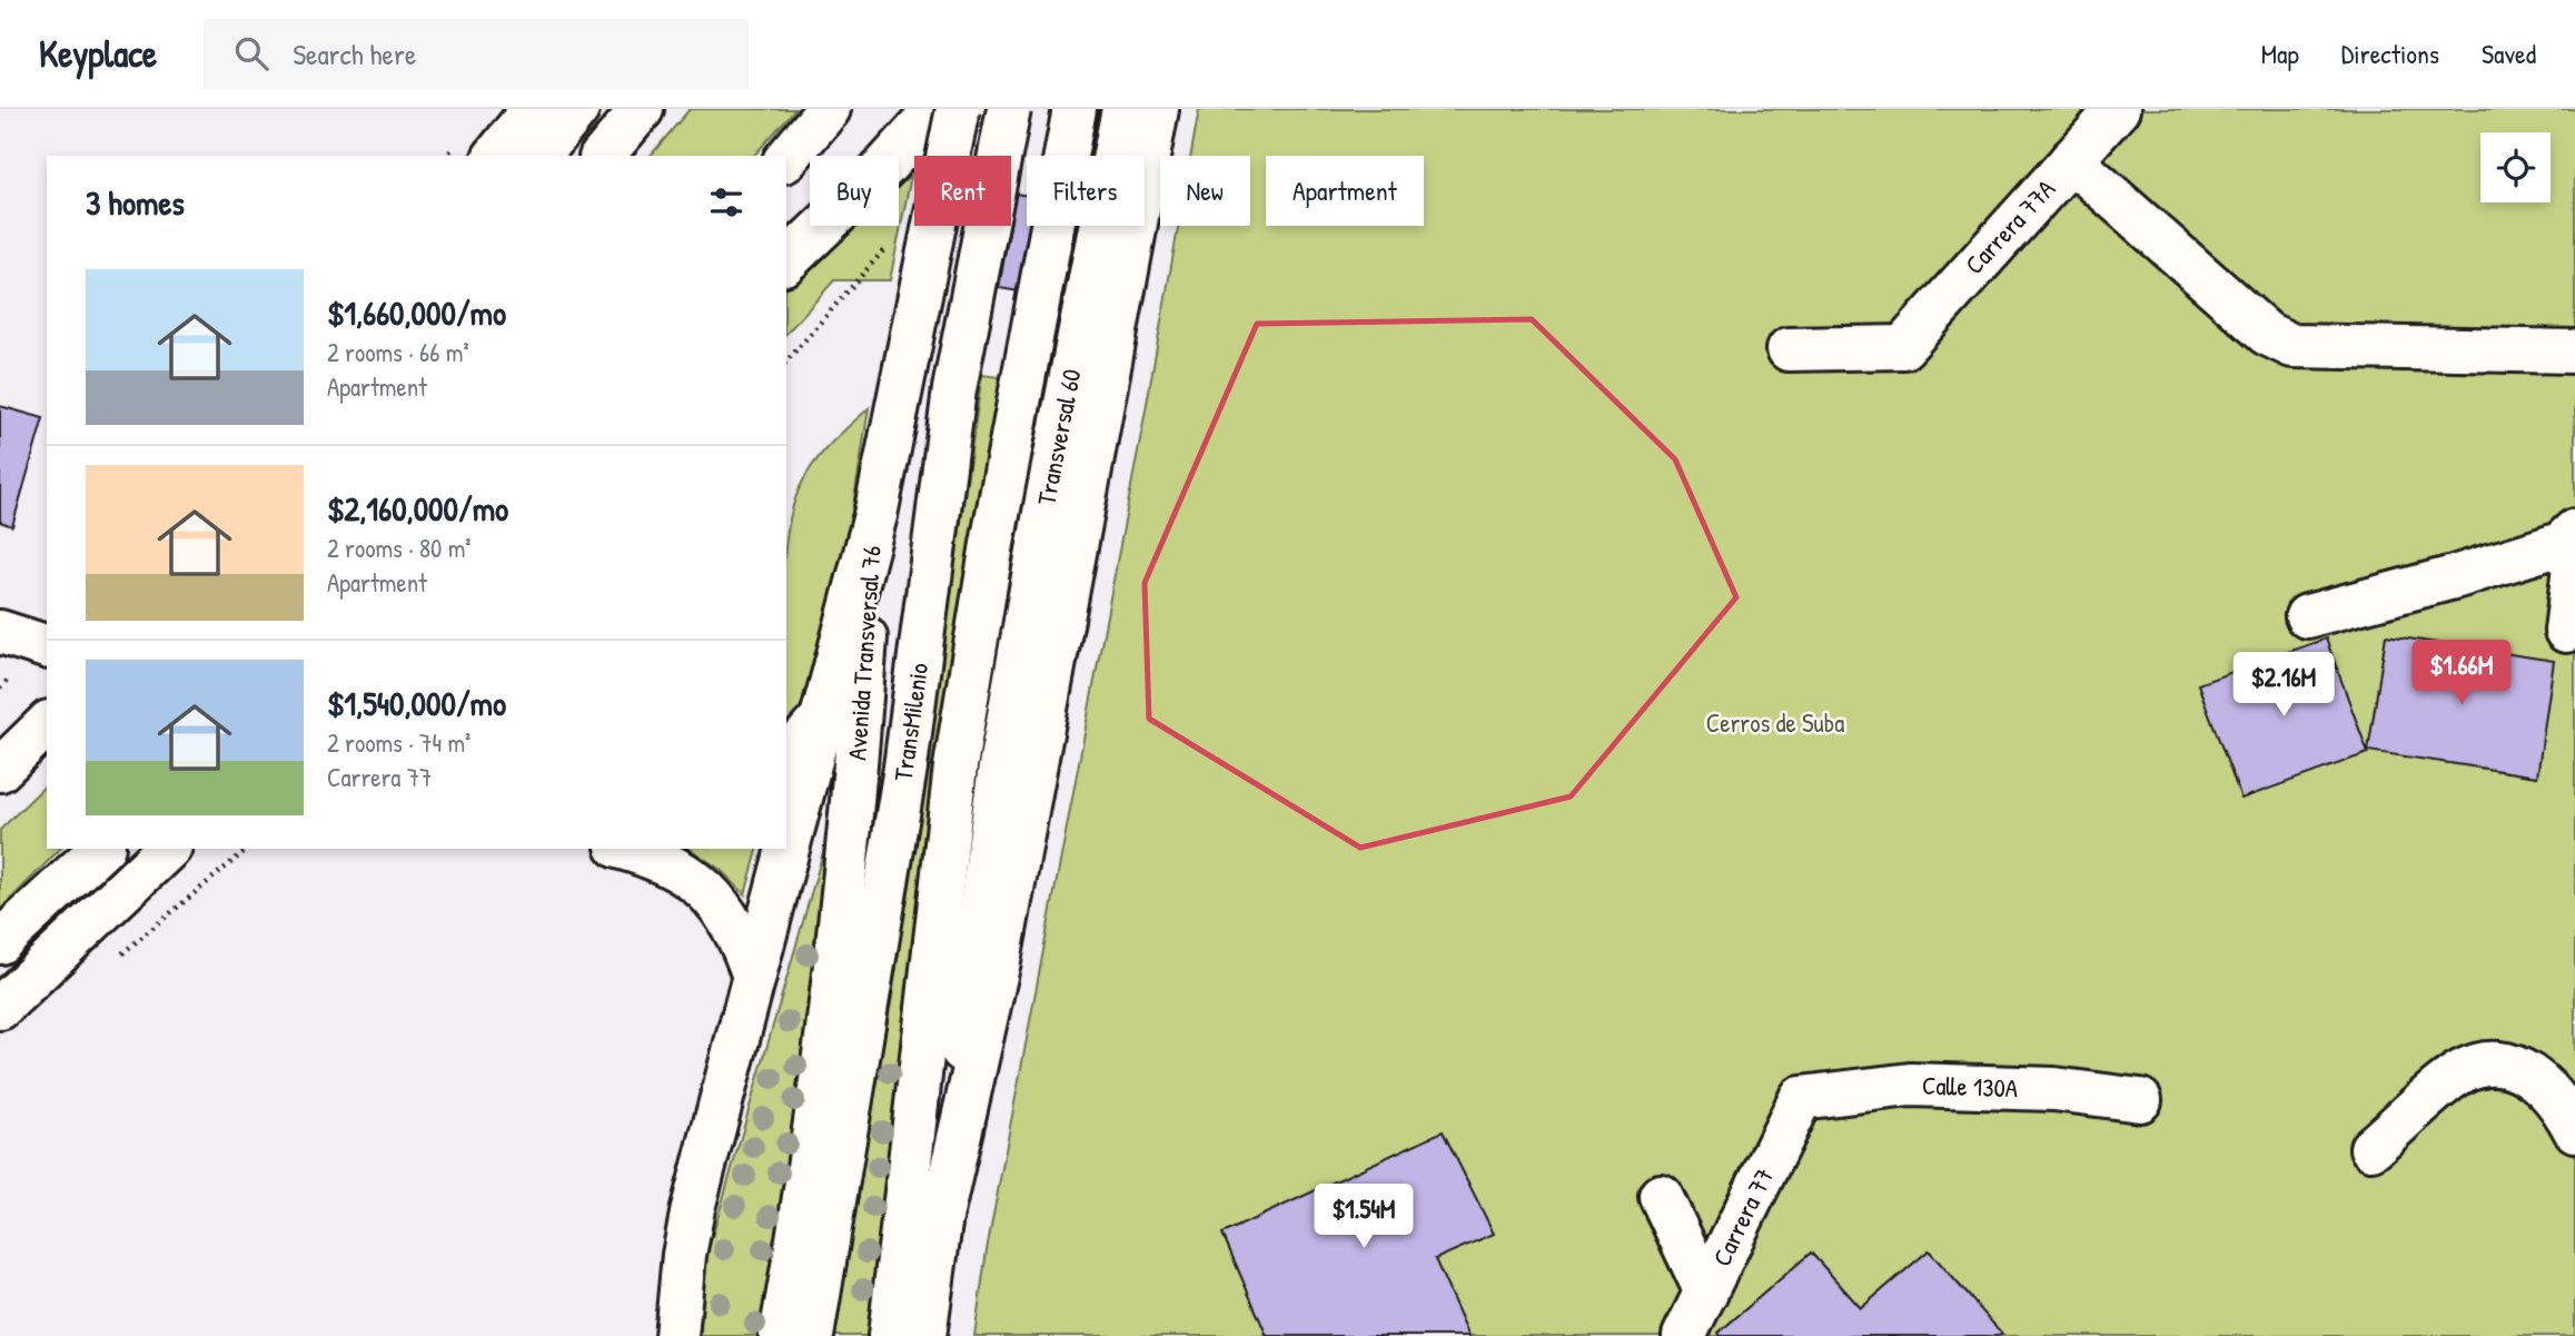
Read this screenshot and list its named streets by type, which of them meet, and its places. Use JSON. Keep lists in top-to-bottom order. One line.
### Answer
{"streets":{"main road":["Carrera 77A","Transversal 60","Avenida Transversal 76","TransMilenio","Calle 130A","Carrera 77"]},"crossings":[["Calle 130A","Carrera 77"]],"parks":["Cerros de Suba"],"page":{"header":"Keyplace","search":"Search here","nav":["Map","Directions","Saved"],"chip":["Buy","Rent","Filters","New","Apartment"],"heading":"3 homes","list":[{"name":"$1,660,000/mo","note":"2 rooms · 66 m² · Apartment"},{"name":"$2,160,000/mo","note":"2 rooms · 80 m² · Apartment"},{"name":"$1,540,000/mo","note":"2 rooms · 74 m² · Carrera 77"}],"price":["$1.66M","$2.16M","$1.54M"]}}
